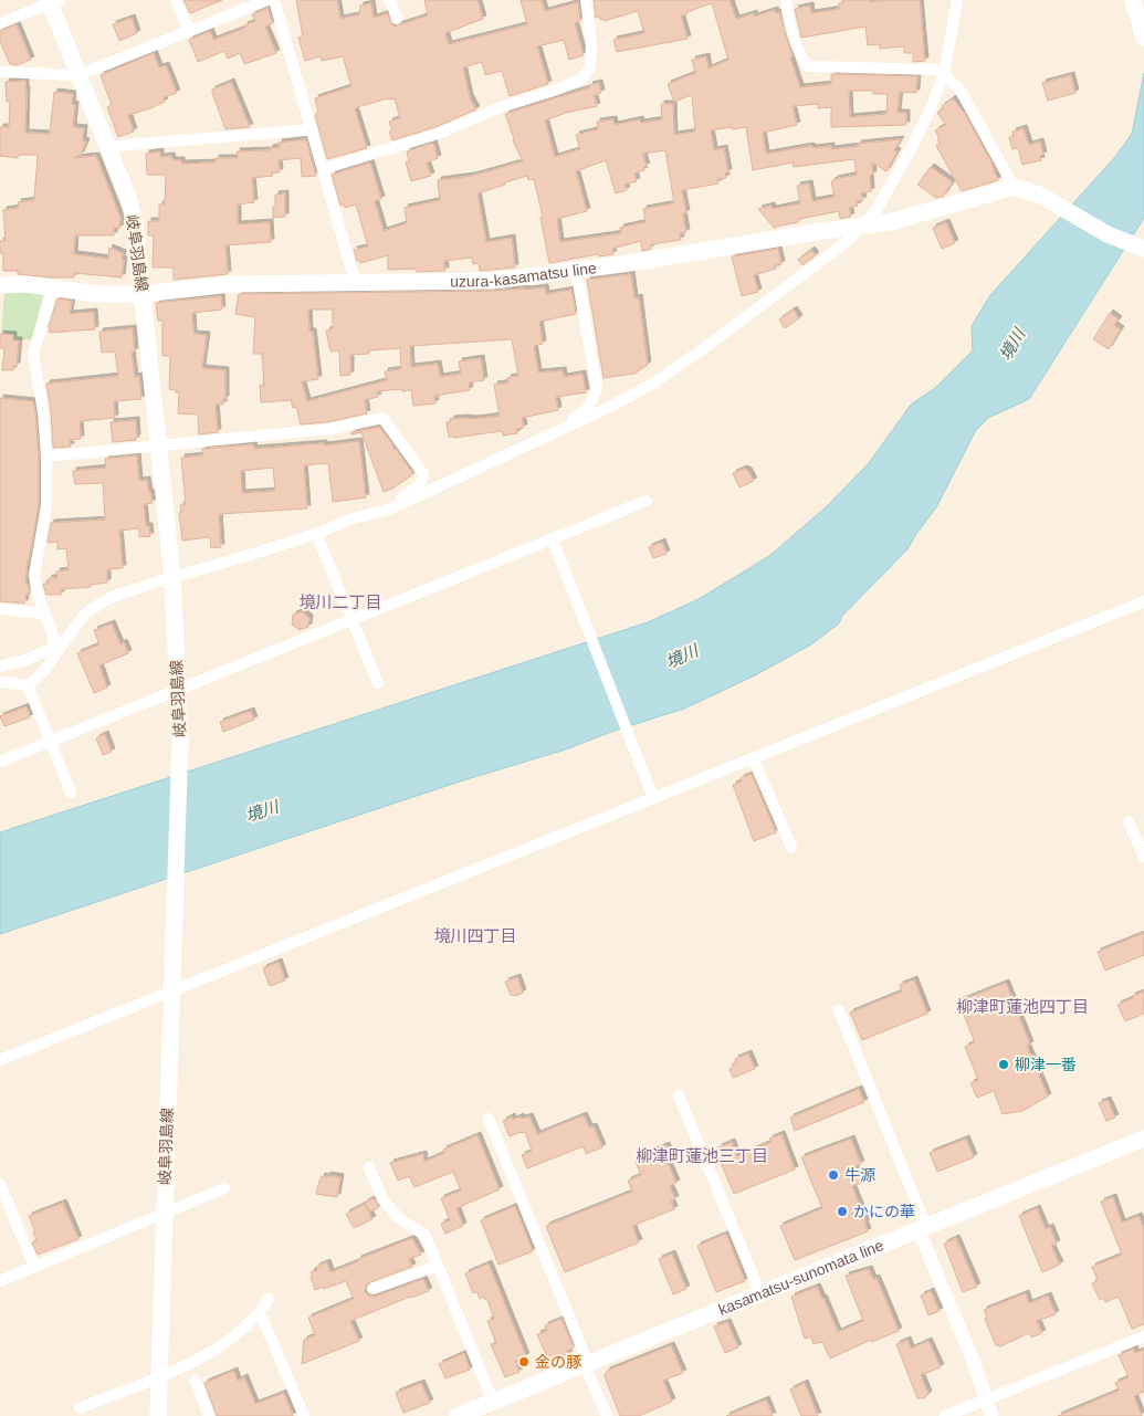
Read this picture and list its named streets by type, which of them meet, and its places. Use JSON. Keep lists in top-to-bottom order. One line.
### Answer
{"streets":{"main road":["岐阜羽島線","uzura-kasamatsu line","kasamatsu-sunomata line"]},"crossings":[["岐阜羽島線","uzura-kasamatsu line"]],"districts":["境川二丁目","境川四丁目","柳津町蓮池四丁目","柳津町蓮池三丁目"],"water":["境川"],"places":["柳津一番","牛源","かにの華","金の豚"]}
